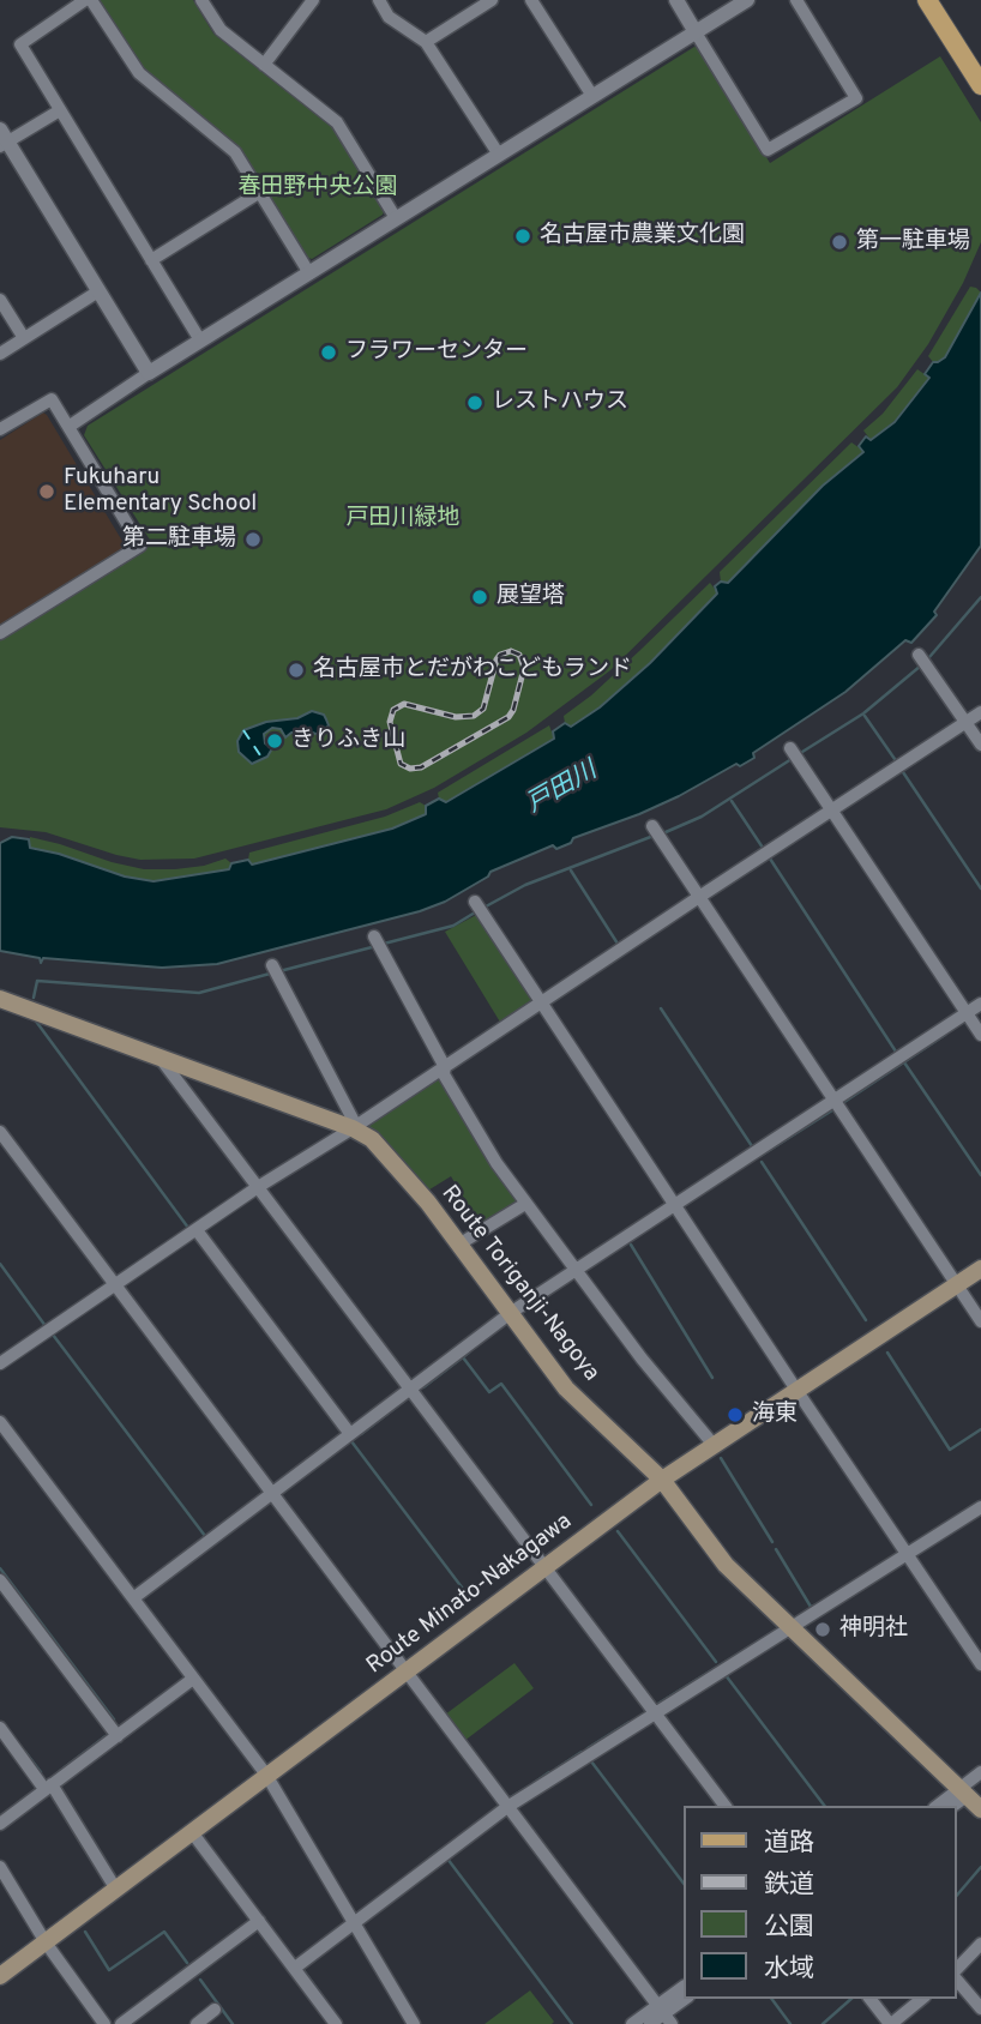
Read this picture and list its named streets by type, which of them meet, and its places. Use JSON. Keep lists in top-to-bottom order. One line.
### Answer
{"streets":{"main road":["Route Toriganji-Nagoya","Route Minato-Nakagawa"]},"crossings":[["Route Toriganji-Nagoya","Route Minato-Nakagawa"]],"water":["戸田川"],"parks":["春田野中央公園","戸田川緑地"],"places":["名古屋市農業文化園","第一駐車場","フラワーセンター","レストハウス","Fukuharu Elementary School","第二駐車場","展望塔","名古屋市とだがわこどもランド","きりふき山","海東","神明社"],"legend":["道路","鉄道","公園","水域"]}
